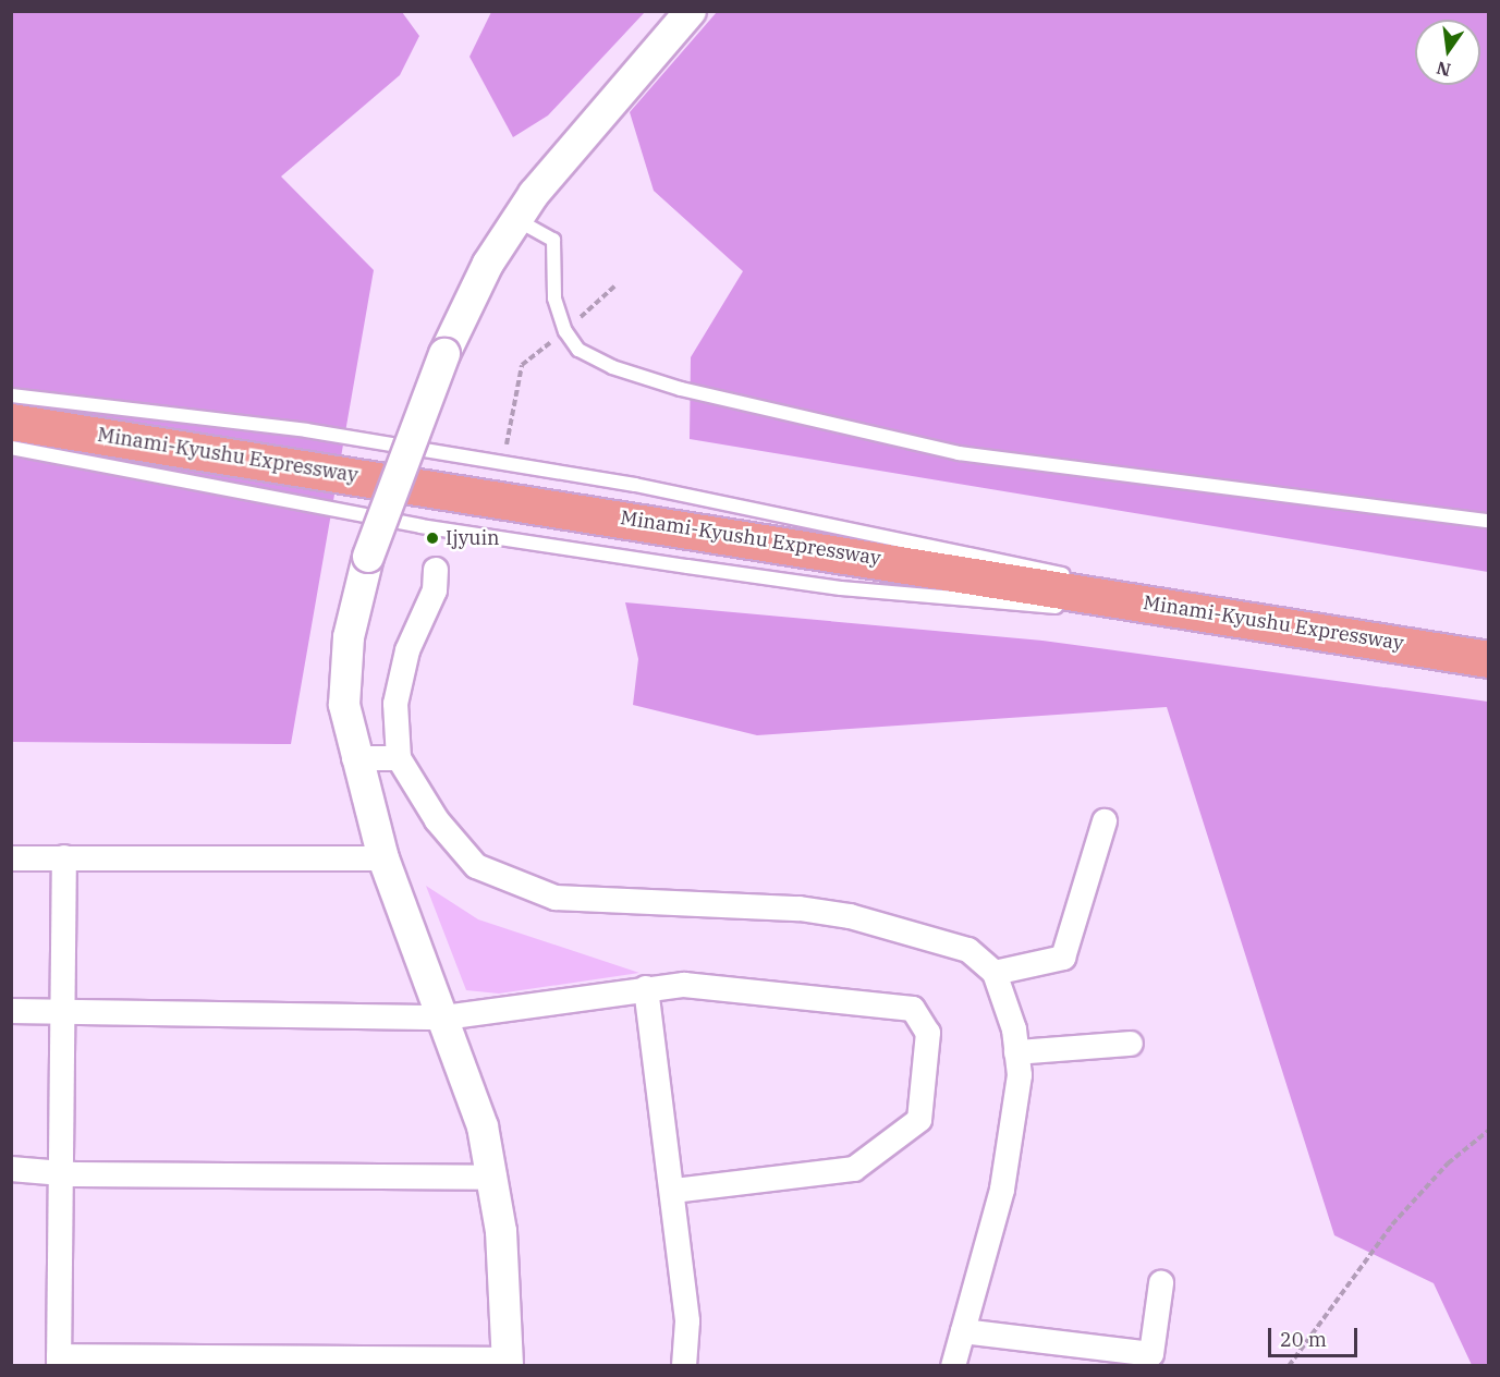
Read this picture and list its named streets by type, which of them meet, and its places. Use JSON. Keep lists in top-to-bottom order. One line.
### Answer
{"streets":{"highway":["Minami-Kyushu Expressway"]},"places":["Ijyuin"],"scale_bar":"20 m","north":"bottom"}
